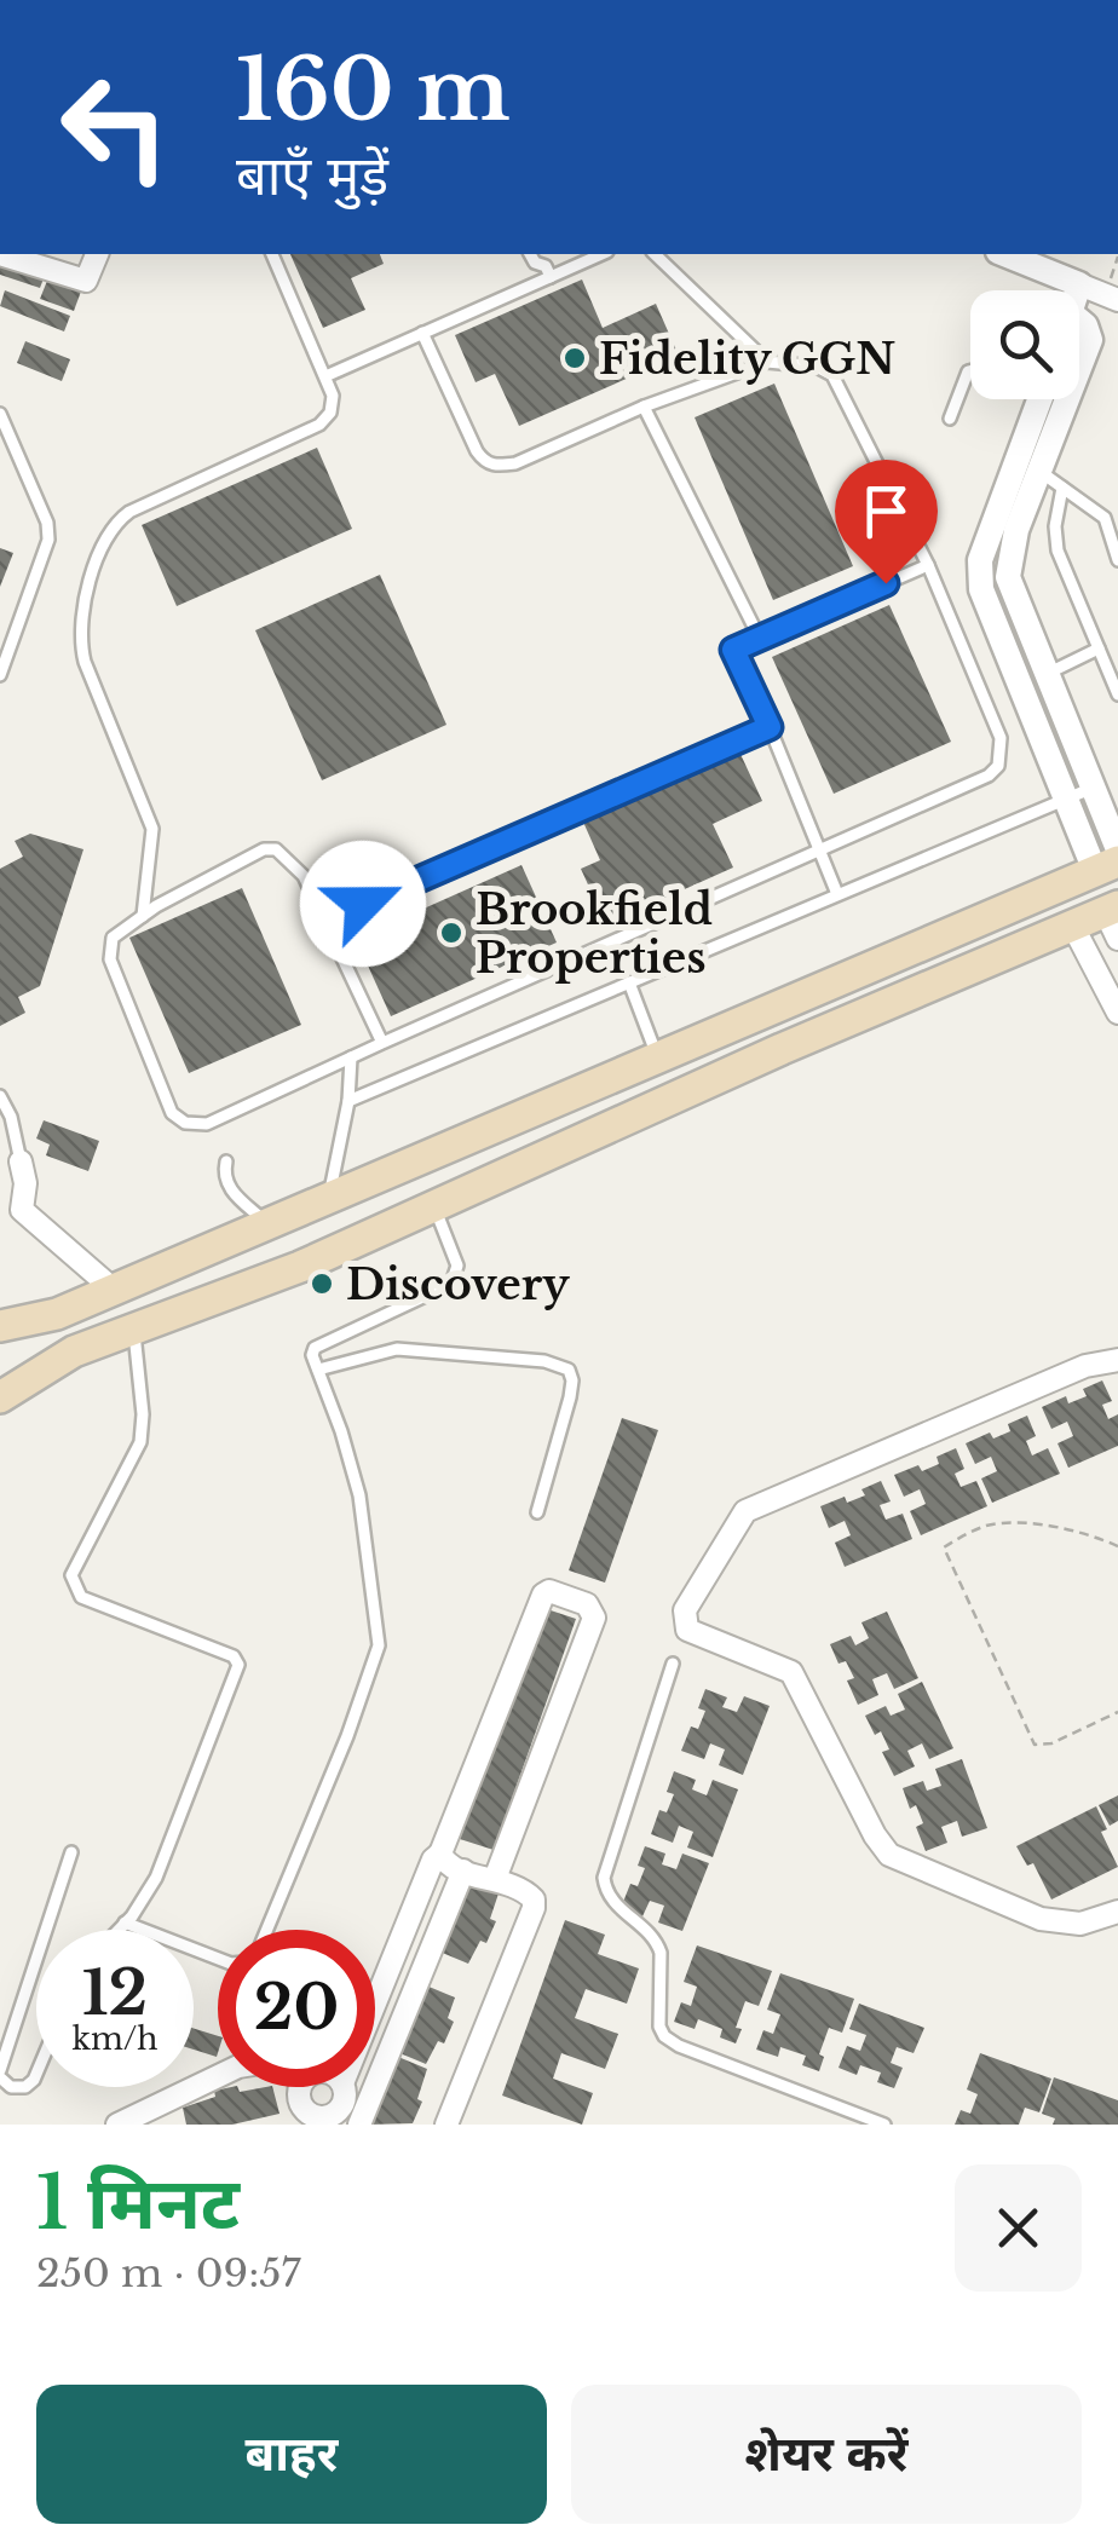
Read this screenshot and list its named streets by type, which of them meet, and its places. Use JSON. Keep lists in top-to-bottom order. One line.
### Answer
{"places":["Fidelity GGN","Brookfield Properties","Discovery"],"page":{"turn":["160 m","बाएँ मुड़ें"],"speed":"12 km/h","limit":"20","heading":["1 मिनट","250 m · 09:57"],"buttons":["बाहर","शेयर करें"]}}
